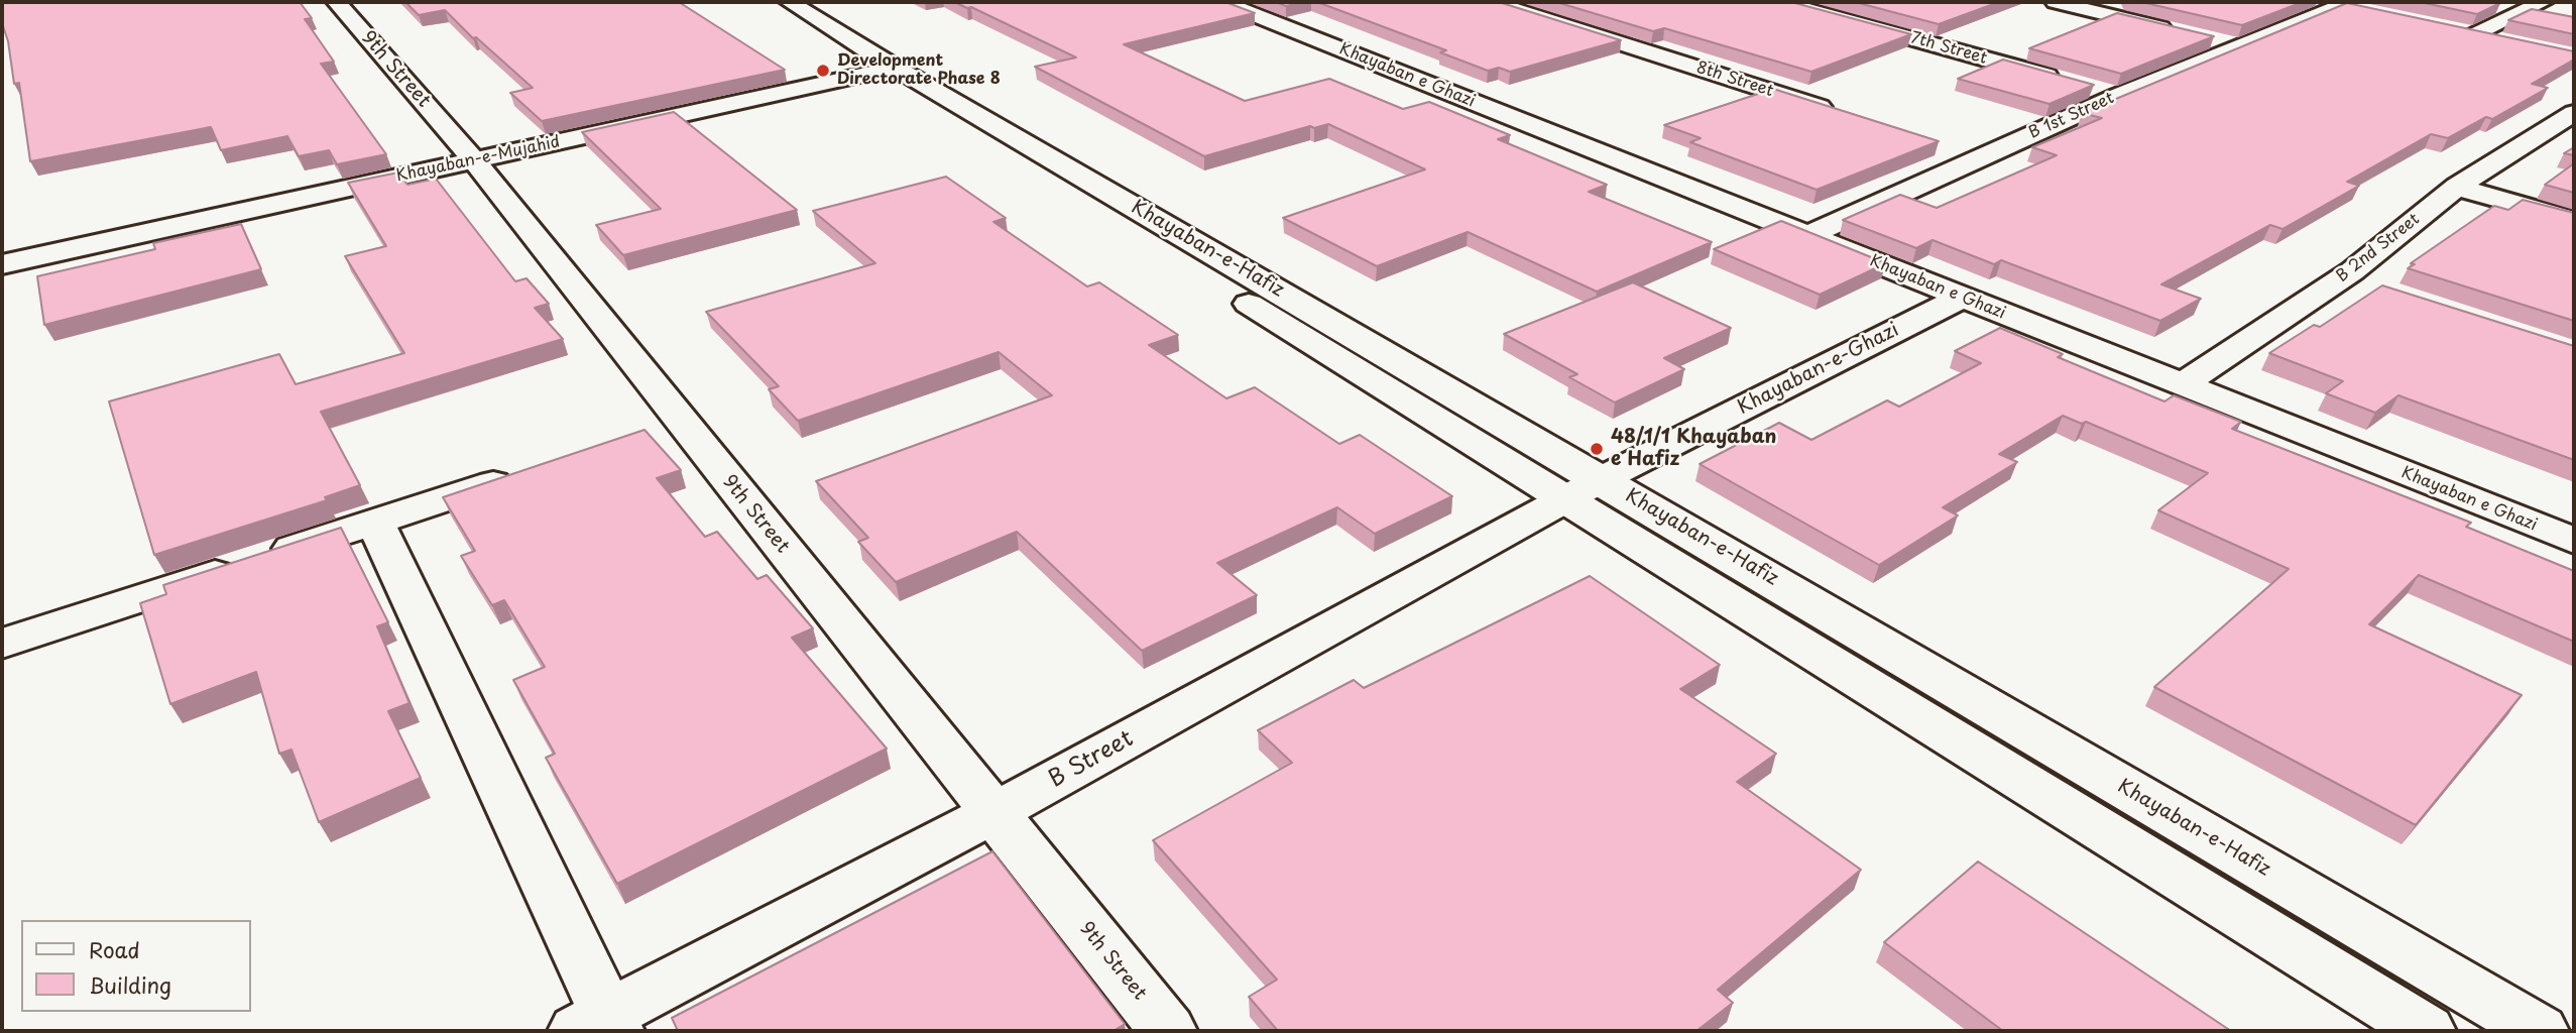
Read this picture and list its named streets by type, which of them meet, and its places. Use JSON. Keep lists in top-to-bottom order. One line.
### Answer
{"streets":{"street":["7th Street","9th Street","Khayaban e Ghazi","8th Street","B 1st Street","Khayaban-e-Mujahid","B 2nd Street","Khayaban-e-Hafiz","Khayaban-e-Ghazi","B Street"]},"crossings":[["9th Street","Khayaban-e-Mujahid"],["9th Street","B Street"],["Khayaban e Ghazi","B 1st Street"],["Khayaban e Ghazi","B 2nd Street"],["Khayaban e Ghazi","Khayaban-e-Ghazi"],["Khayaban-e-Mujahid","Khayaban-e-Hafiz"],["Khayaban-e-Hafiz","Khayaban-e-Ghazi"],["Khayaban-e-Hafiz","B Street"],["Khayaban-e-Ghazi","B Street"]],"places":["Development Directorate Phase 8","48/1/1 Khayaban e Hafiz"],"legend":["Road","Building"]}
